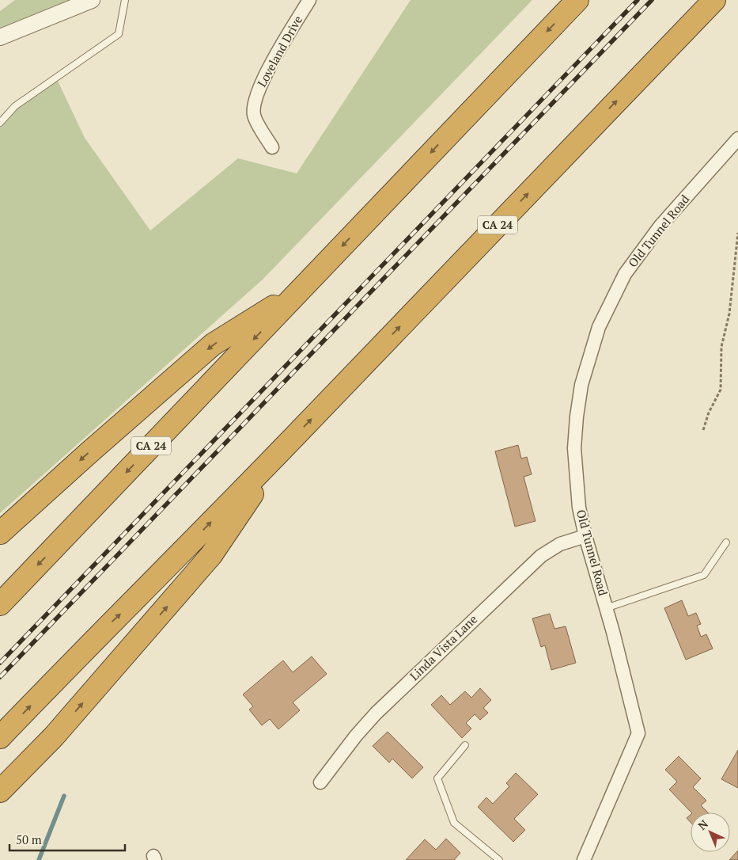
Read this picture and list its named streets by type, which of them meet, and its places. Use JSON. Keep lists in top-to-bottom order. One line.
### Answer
{"streets":{"highway":["CA 24"],"street":["Loveland Drive","Old Tunnel Road","Linda Vista Lane"]},"crossings":[["Old Tunnel Road","Linda Vista Lane"]],"scale_bar":"50 m","north":"top left"}
